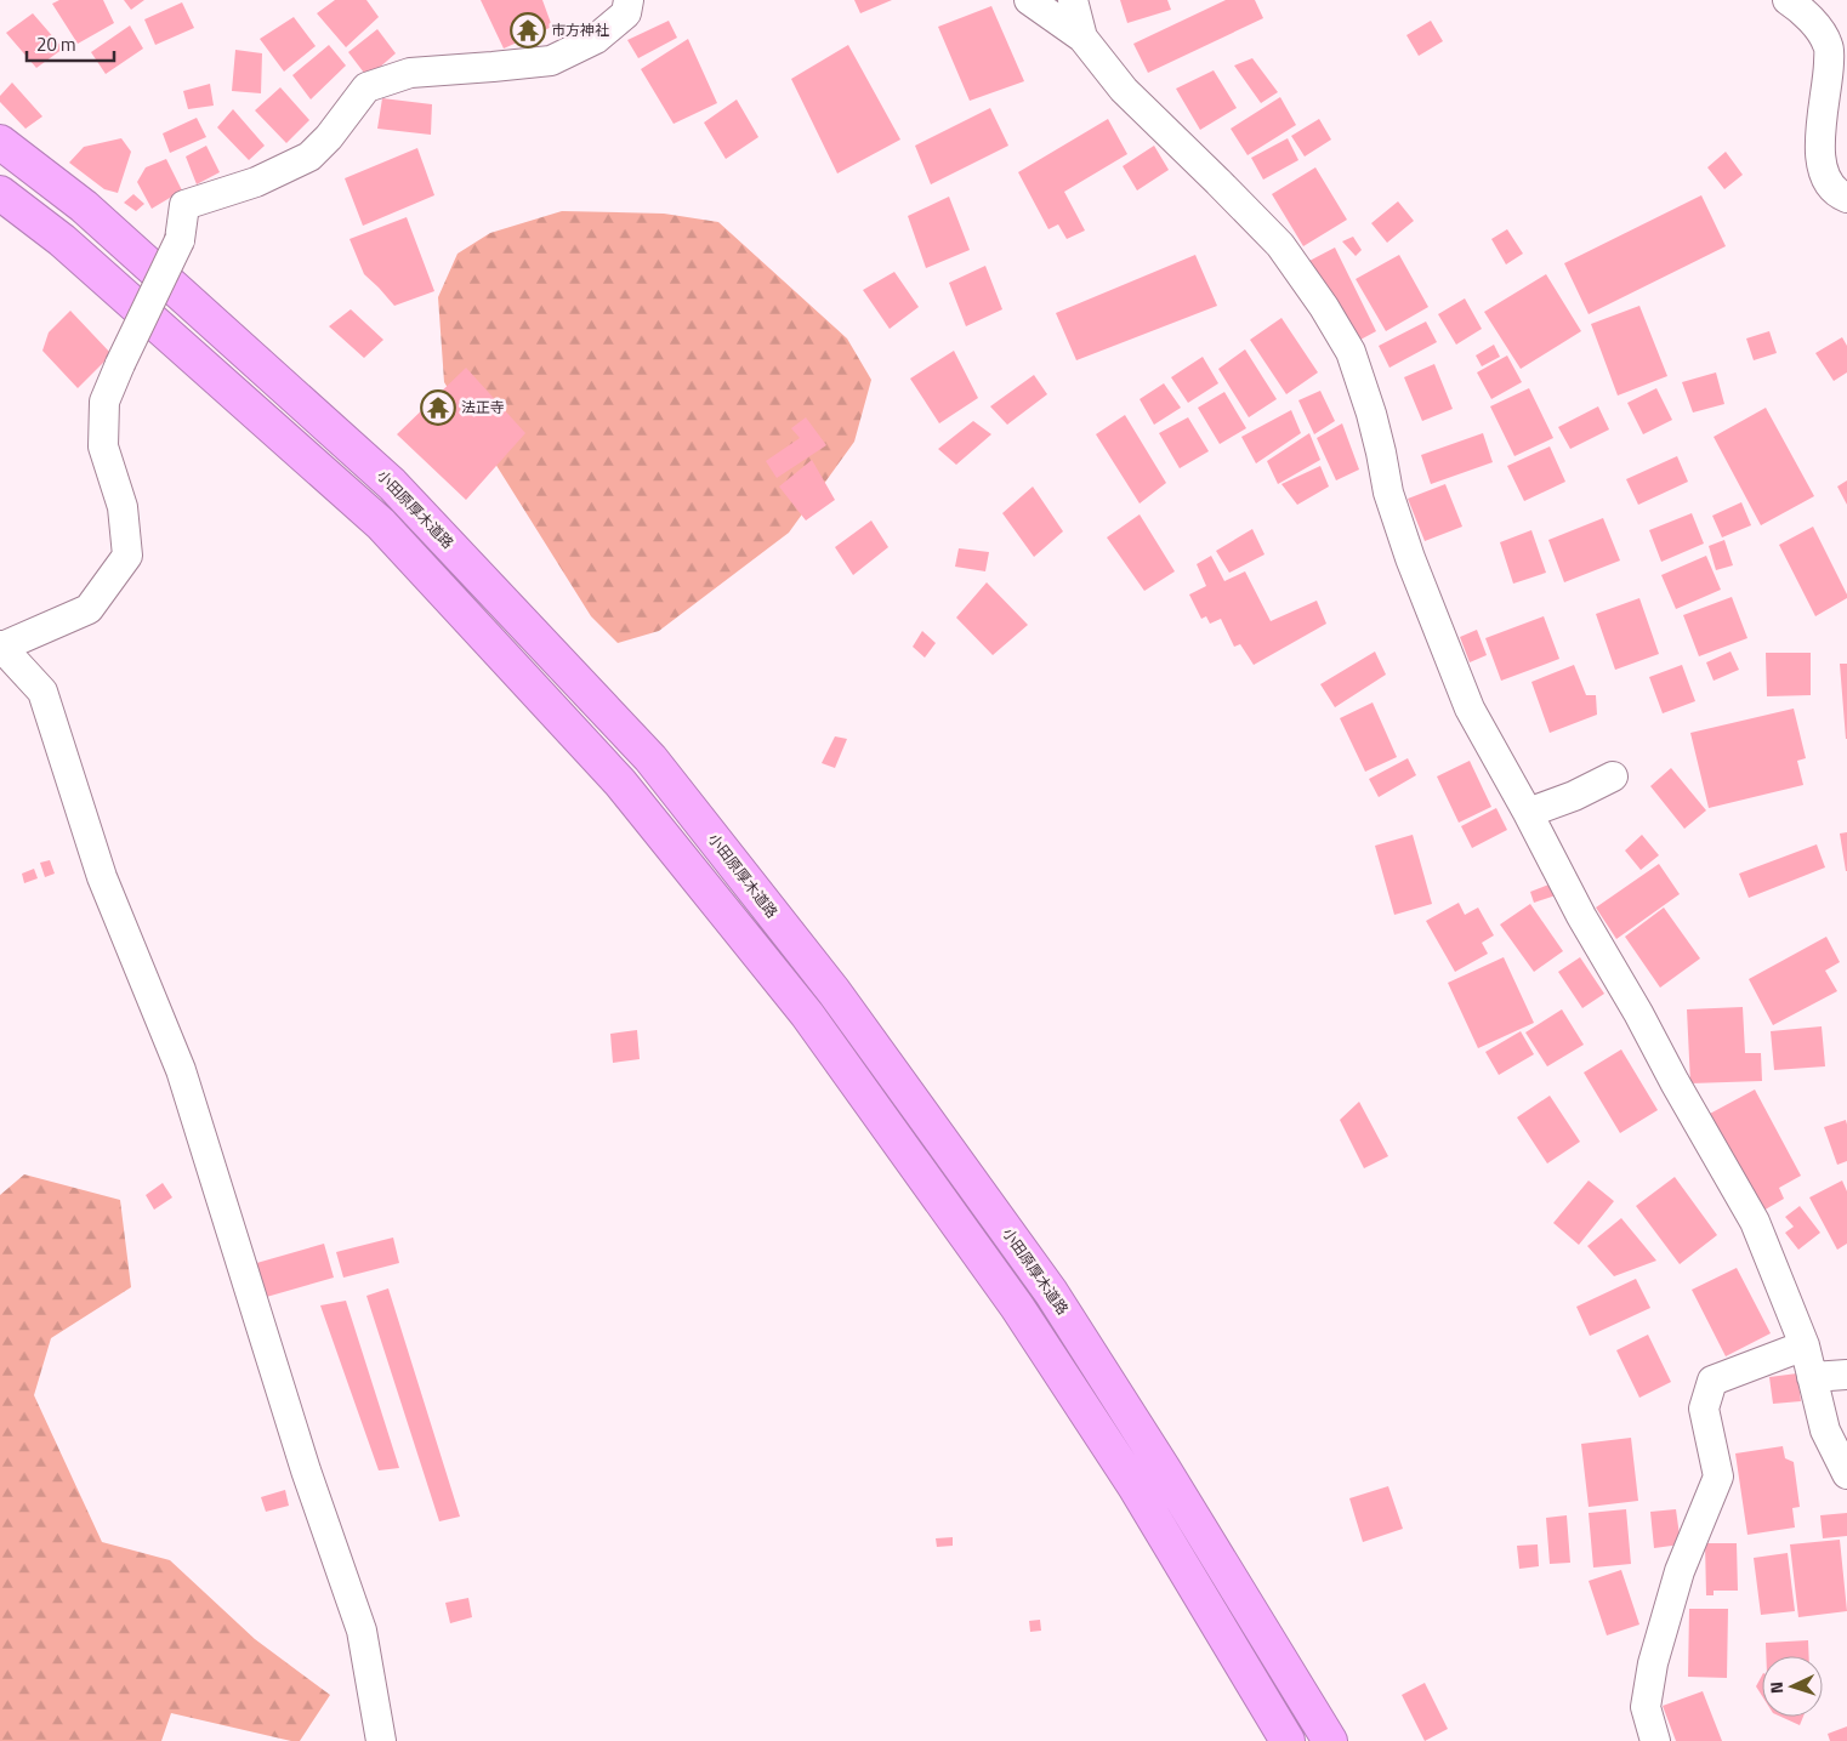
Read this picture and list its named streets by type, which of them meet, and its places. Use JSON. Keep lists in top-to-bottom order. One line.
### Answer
{"streets":{"highway":["小田原厚木道路"]},"places":{"temple":["市方神社","法正寺"]},"scale_bar":"20 m","north":"left"}
